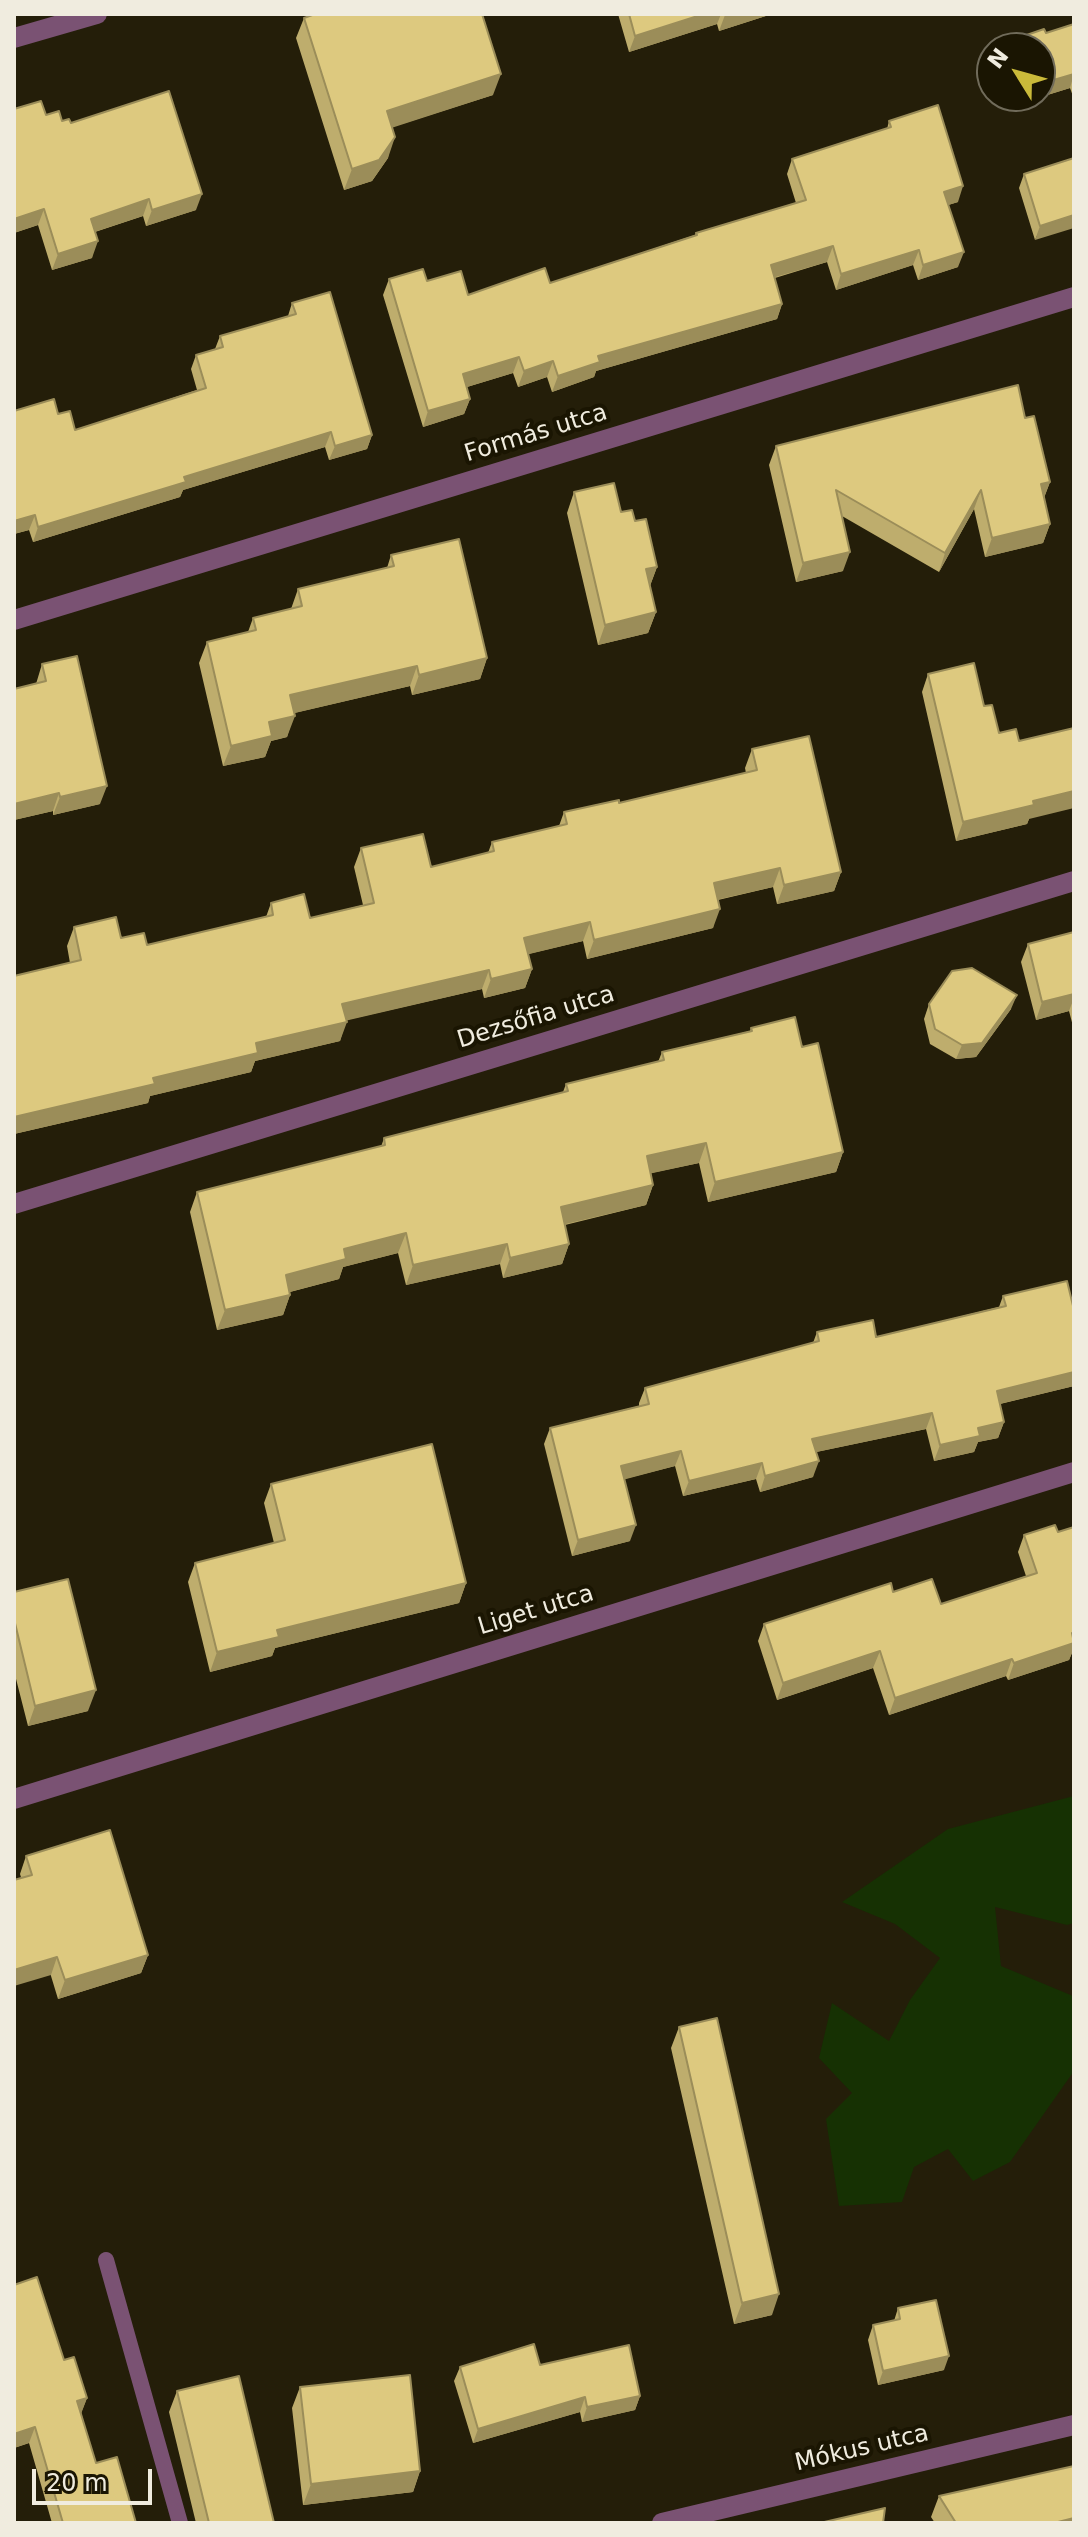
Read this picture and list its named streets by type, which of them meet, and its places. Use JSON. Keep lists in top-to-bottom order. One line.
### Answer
{"streets":{"street":["Formás utca","Dezsőfia utca","Liget utca","Mókus utca"]},"scale_bar":"20 m","north":"top left"}
